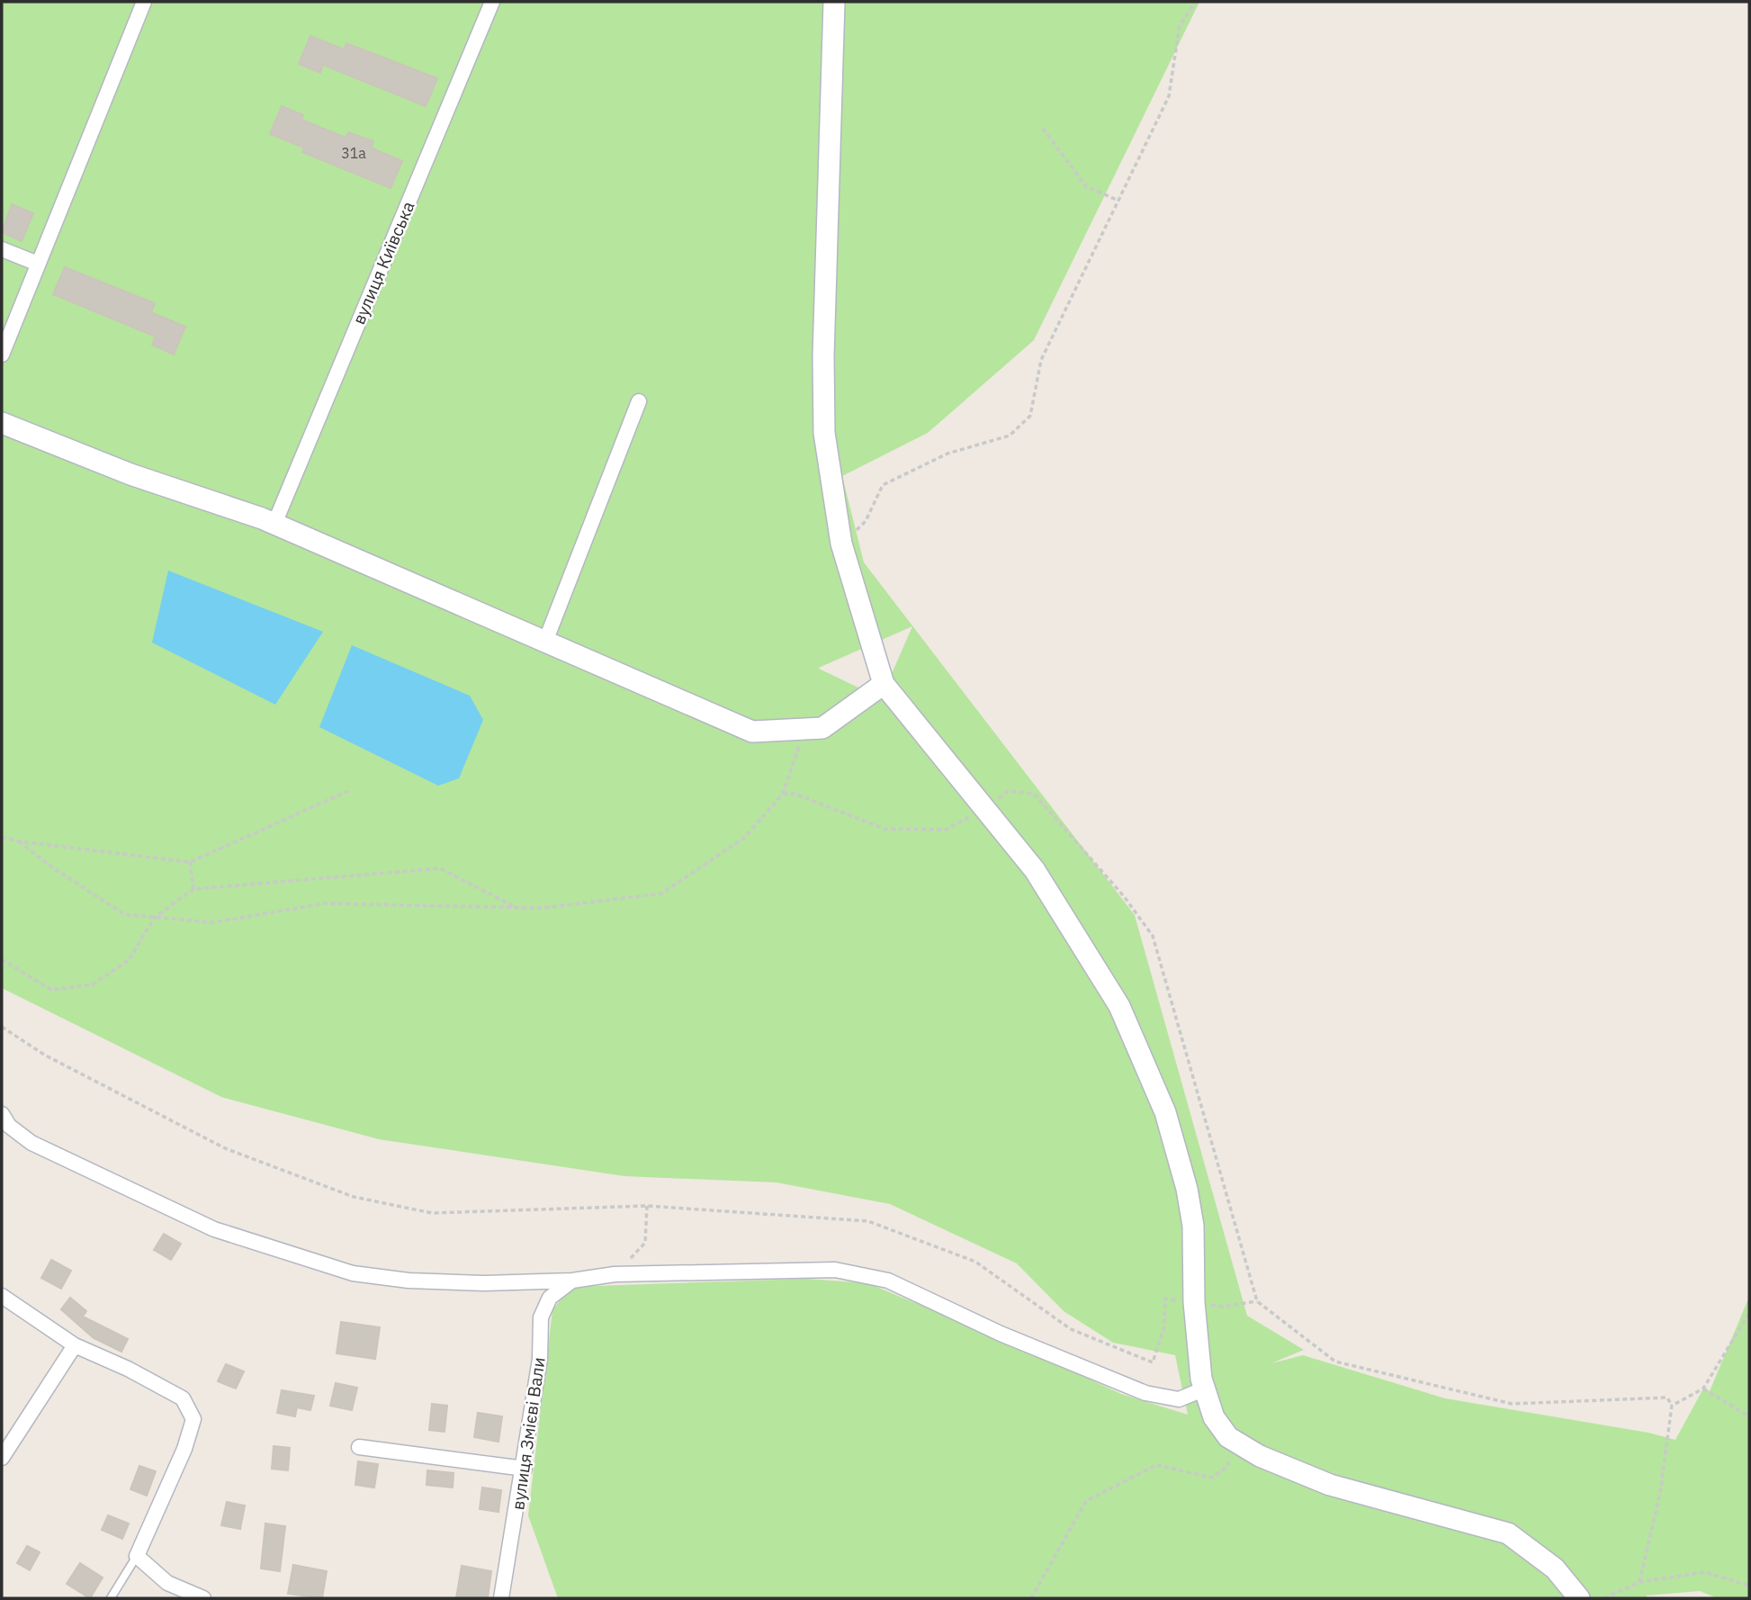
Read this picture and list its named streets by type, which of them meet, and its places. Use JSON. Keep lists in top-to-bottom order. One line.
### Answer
{"streets":{"street":["вулиця Київська","вулиця Змієві Вали"]},"house_numbers":["31а"]}
